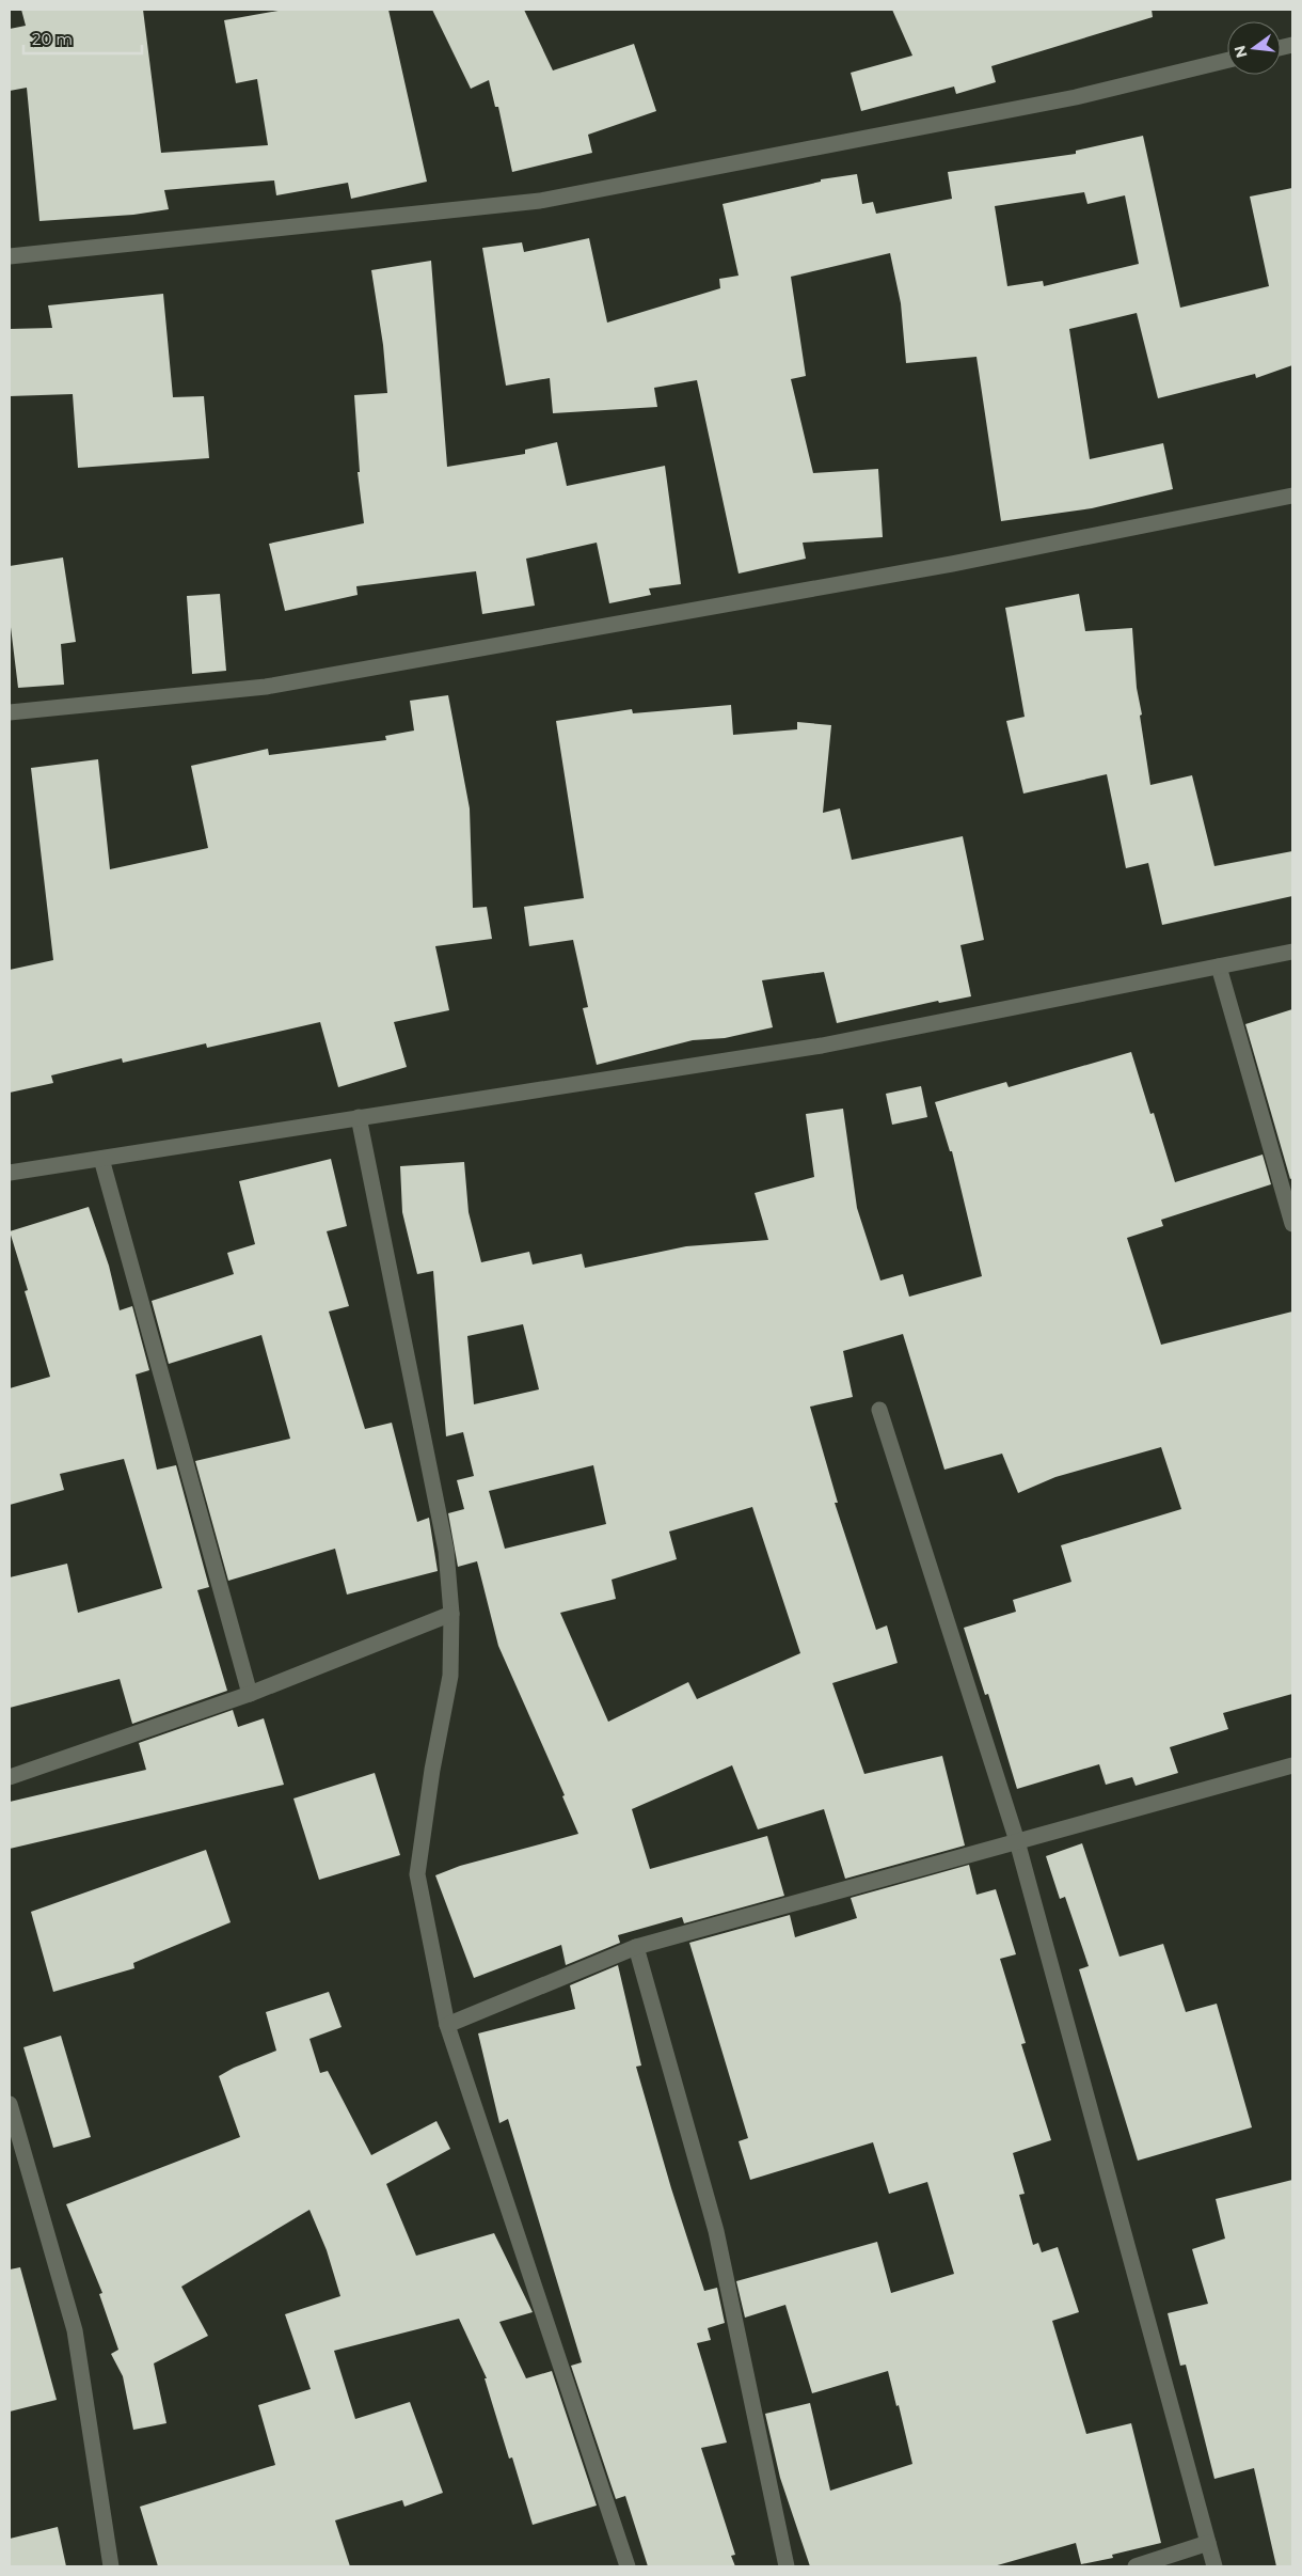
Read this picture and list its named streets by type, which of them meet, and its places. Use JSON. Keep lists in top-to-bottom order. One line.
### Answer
{"scale_bar":"20 m","north":"left"}
